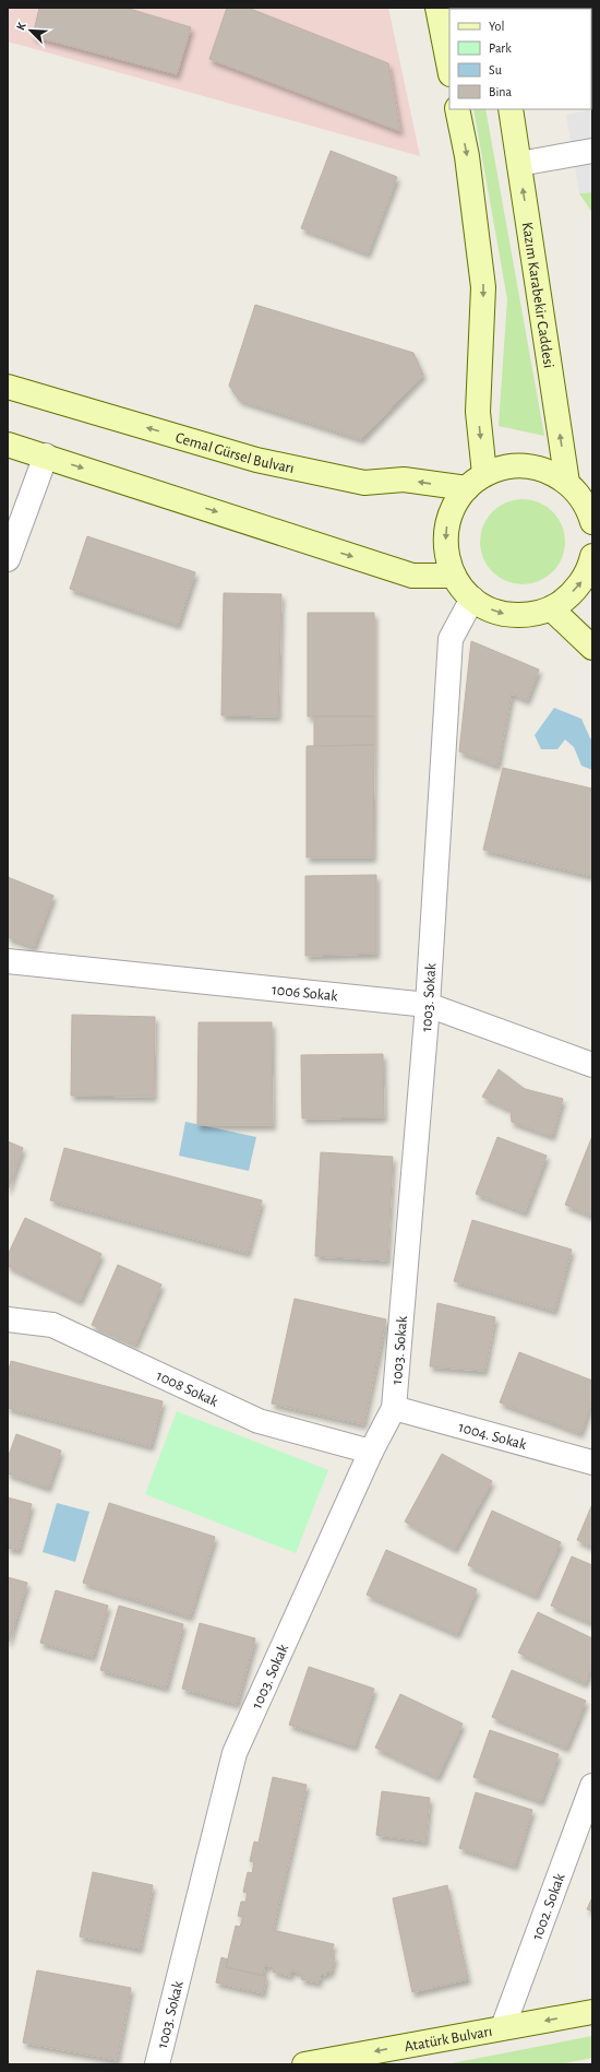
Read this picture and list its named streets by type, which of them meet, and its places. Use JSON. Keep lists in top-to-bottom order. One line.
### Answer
{"streets":{"main road":["Kazım Karabekir Caddesi","Cemal Gürsel Bulvarı","Atatürk Bulvarı"],"street":["1006 Sokak","1003. Sokak","1008 Sokak","1004. Sokak","1002. Sokak"]},"crossings":[["1006 Sokak","1003. Sokak"],["1003. Sokak","1008 Sokak"],["1003. Sokak","1004. Sokak"],["1002. Sokak","Atatürk Bulvarı"]],"one_way":["Atatürk Bulvarı"],"legend":["Yol","Park","Su","Bina"],"north":"top left"}
